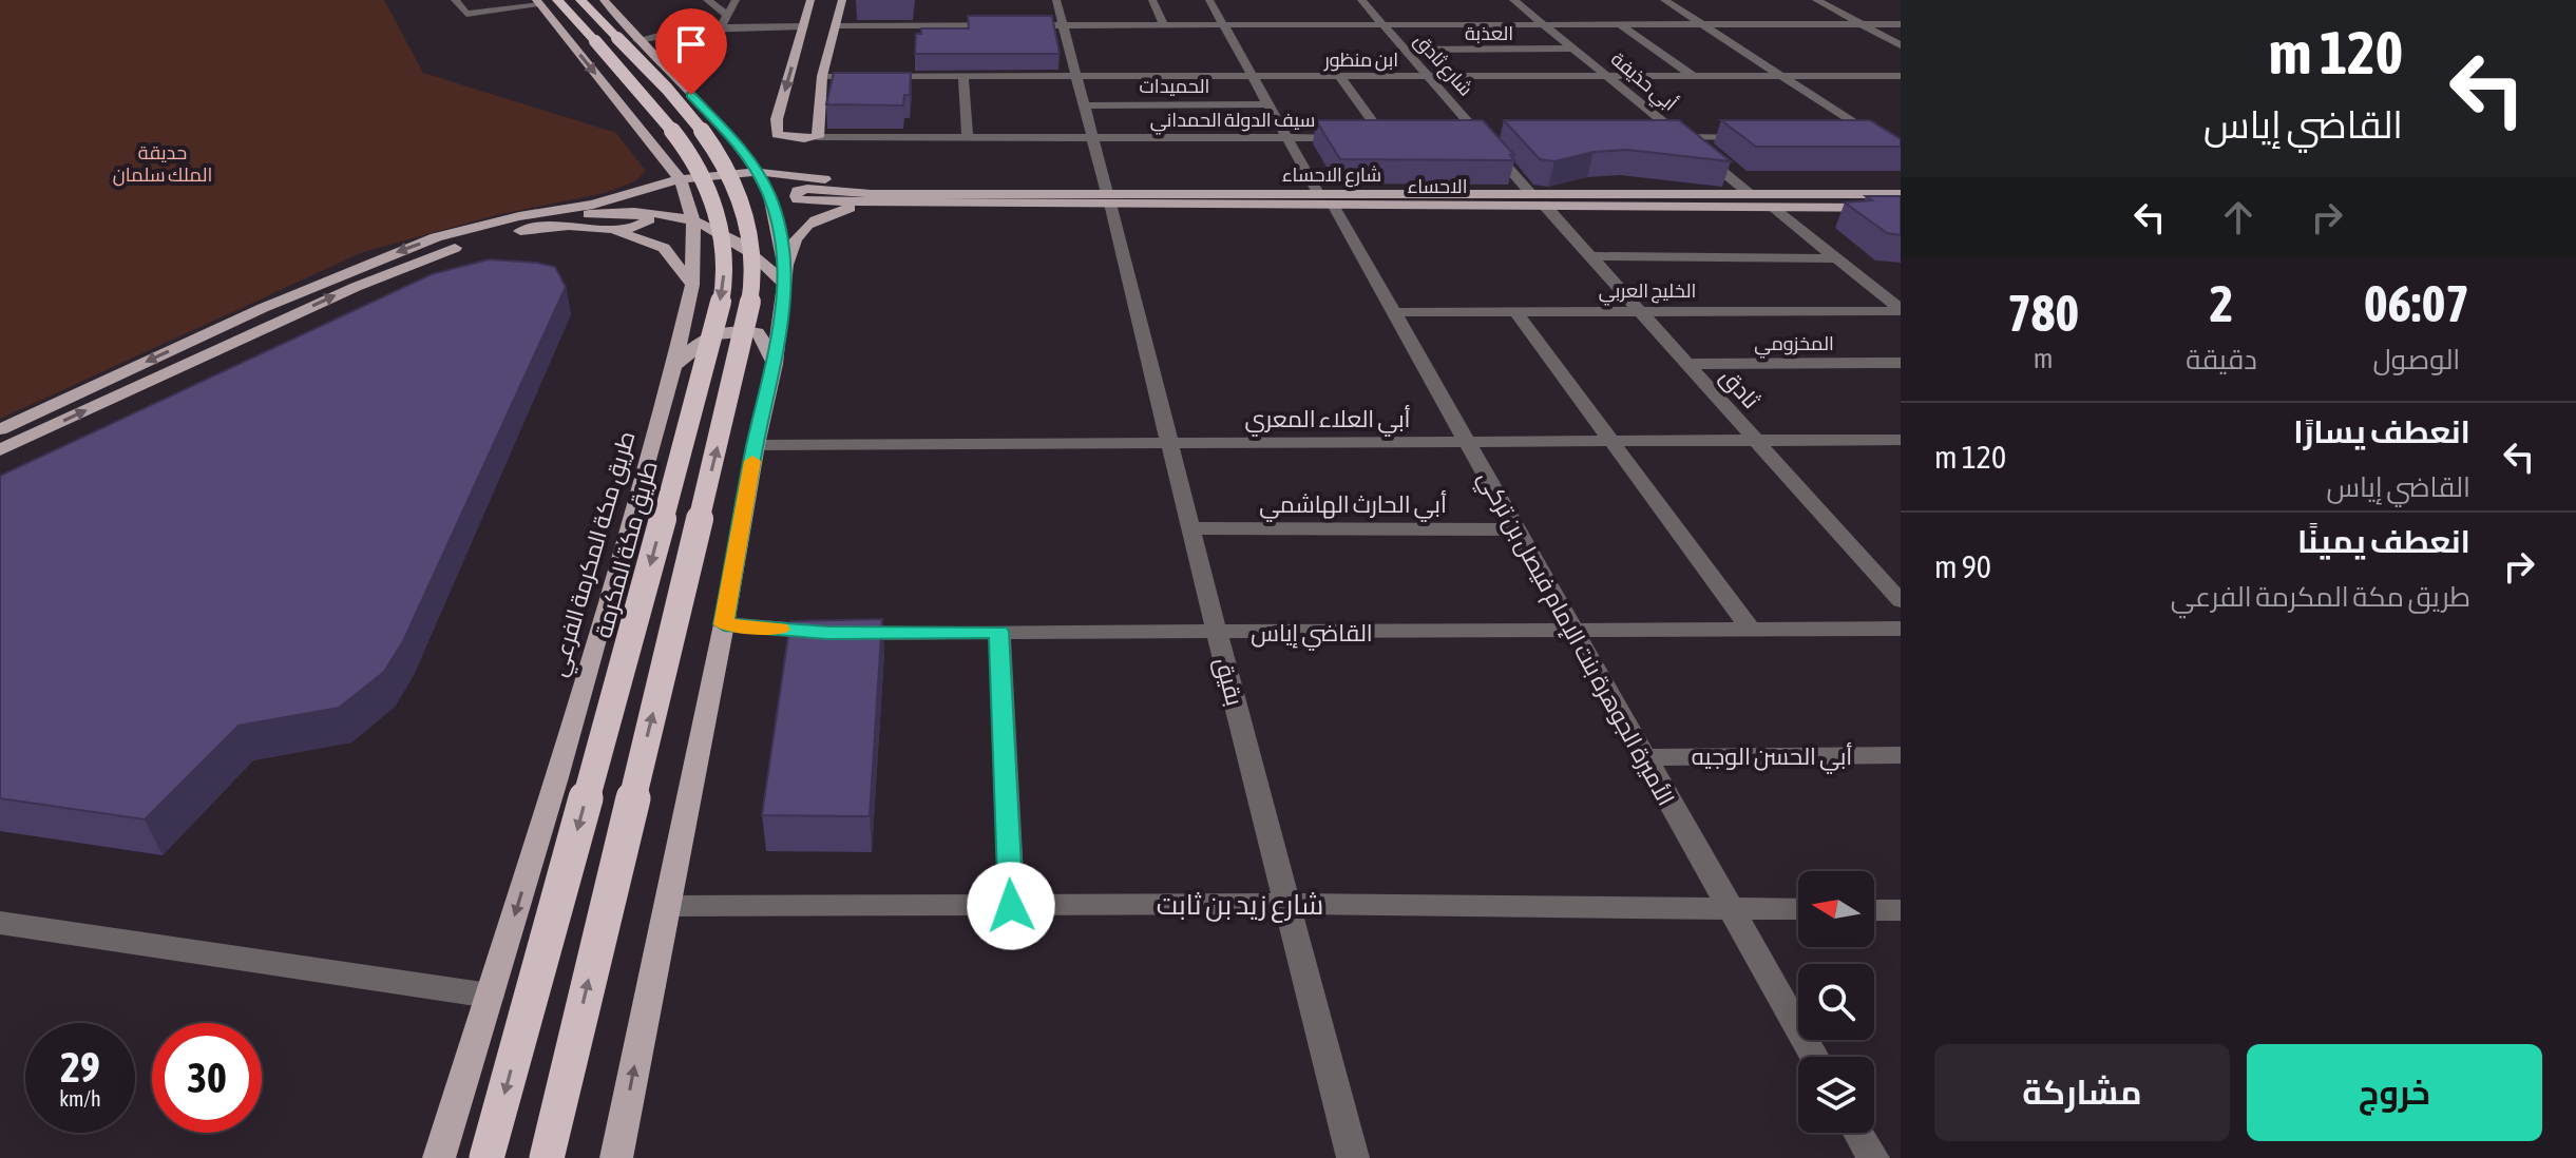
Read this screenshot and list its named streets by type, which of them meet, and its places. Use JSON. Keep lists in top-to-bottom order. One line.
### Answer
{"streets":{"highway":["طريق مكة المكرمة"],"main road":["الاحساء","طريق مكة المكرمة الفرعي"],"street":["العذبة","ابن منظور","شارع ثادق","أبي حذيفة","الحميدات","سيف الدولة الحمداني","الخليج العربي","المخزومي","ثادق","أبي العلاء المعري","أبي الحارث الهاشمي","القاضي إياس","الأميرة الجوهرة بنت الإمام فيصل بن تركي","بقيق","أبي الحسن الوجيه","شارع زيد بن ثابت"]},"crossings":[["العذبة","شارع ثادق"],["العذبة","أبي حذيفة"],["ابن منظور","شارع ثادق"],["ابن منظور","أبي حذيفة"],["ابن منظور","الأميرة الجوهرة بنت الإمام فيصل بن تركي"],["ابن منظور","بقيق"],["شارع ثادق","الاحساء"],["شارع ثادق","ثادق"],["الحميدات","الأميرة الجوهرة بنت الإمام فيصل بن تركي"],["الحميدات","بقيق"],["سيف الدولة الحمداني","الأميرة الجوهرة بنت الإمام فيصل بن تركي"],["سيف الدولة الحمداني","بقيق"],["الاحساء","ثادق"],["الاحساء","الأميرة الجوهرة بنت الإمام فيصل بن تركي"],["الاحساء","بقيق"],["الخليج العربي","ثادق"],["الخليج العربي","الأميرة الجوهرة بنت الإمام فيصل بن تركي"],["المخزومي","ثادق"],["ثادق","أبي العلاء المعري"],["أبي العلاء المعري","الأميرة الجوهرة بنت الإمام فيصل بن تركي"],["أبي العلاء المعري","بقيق"],["أبي الحارث الهاشمي","الأميرة الجوهرة بنت الإمام فيصل بن تركي"],["أبي الحارث الهاشمي","بقيق"],["القاضي إياس","الأميرة الجوهرة بنت الإمام فيصل بن تركي"],["القاضي إياس","بقيق"],["الأميرة الجوهرة بنت الإمام فيصل بن تركي","أبي الحسن الوجيه"],["الأميرة الجوهرة بنت الإمام فيصل بن تركي","شارع زيد بن ثابت"],["بقيق","شارع زيد بن ثابت"]],"parks":["حديقة الملك سلمان"],"north":"left","page":{"turn":["120 m","القاضي إياس"],"eta":["06:07","الوصول","2","دقيقة","780","m"],"list":[{"name":"انعطف يسارًا","note":"القاضي إياس","value":"120 m"},{"name":"انعطف يمينًا","note":"طريق مكة المكرمة الفرعي","value":"90 m"}],"speed":"29 km/h","limit":"30","buttons":["خروج","مشاركة"]}}
